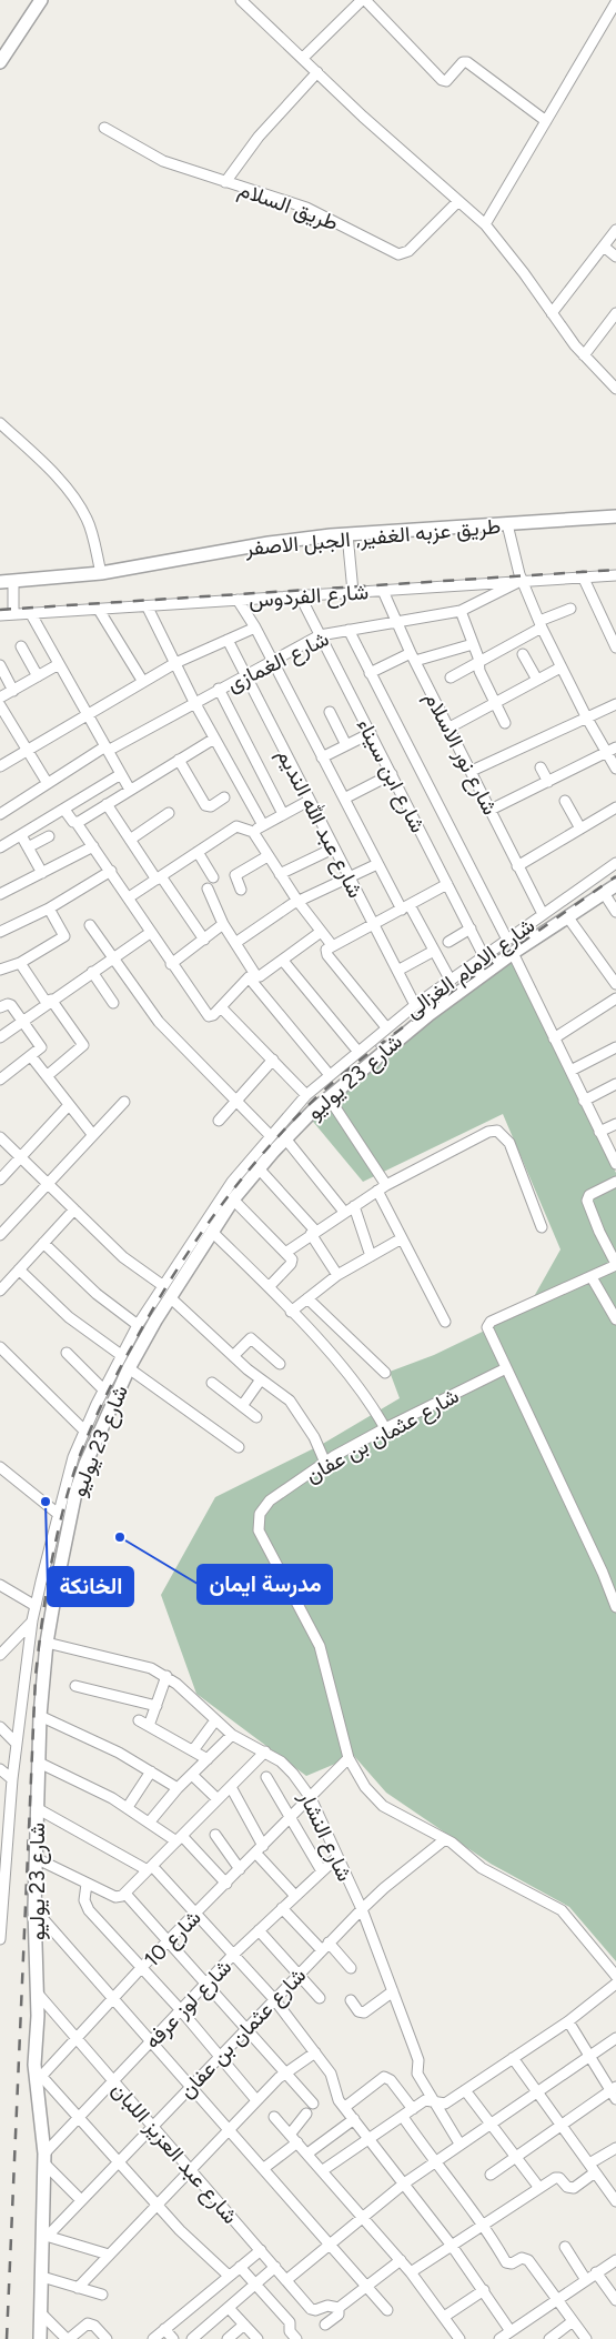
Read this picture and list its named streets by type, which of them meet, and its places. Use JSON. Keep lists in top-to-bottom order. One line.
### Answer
{"streets":{"street":["طريق السلام","طريق عزبه الغفير, الجبل الاصفر","شارع الفردوس","شارع الغمازى","شارع نور الاسلام","شارع ابن سيناء","شارع عبد الله النديم","شارع الامام الغزالى","شارع 23 يوليو","شارع عثمان بن عفان","شارع النشار","شارع 10","شارع لوز عرفه","شارع عبد العزيز اللبان"]},"crossings":[["شارع الفردوس","شارع الغمازى"],["شارع الفردوس","شارع نور الاسلام"],["شارع الفردوس","شارع ابن سيناء"],["شارع الغمازى","شارع نور الاسلام"],["شارع الغمازى","شارع ابن سيناء"],["شارع الغمازى","شارع عبد الله النديم"],["شارع نور الاسلام","شارع الامام الغزالى"],["شارع ابن سيناء","شارع الامام الغزالى"],["شارع عبد الله النديم","شارع الامام الغزالى"],["شارع الامام الغزالى","شارع 23 يوليو"],["شارع 23 يوليو","شارع عثمان بن عفان"],["شارع 23 يوليو","شارع النشار"],["شارع 23 يوليو","شارع 10"],["شارع 23 يوليو","شارع لوز عرفه"],["شارع 23 يوليو","شارع عبد العزيز اللبان"],["شارع عثمان بن عفان","شارع النشار"],["شارع عثمان بن عفان","شارع 10"],["شارع عثمان بن عفان","شارع عبد العزيز اللبان"],["شارع النشار","شارع 10"],["شارع النشار","شارع لوز عرفه"],["شارع 10","شارع عبد العزيز اللبان"],["شارع لوز عرفه","شارع عبد العزيز اللبان"]],"places":["الخانكة","مدرسة ايمان"]}
